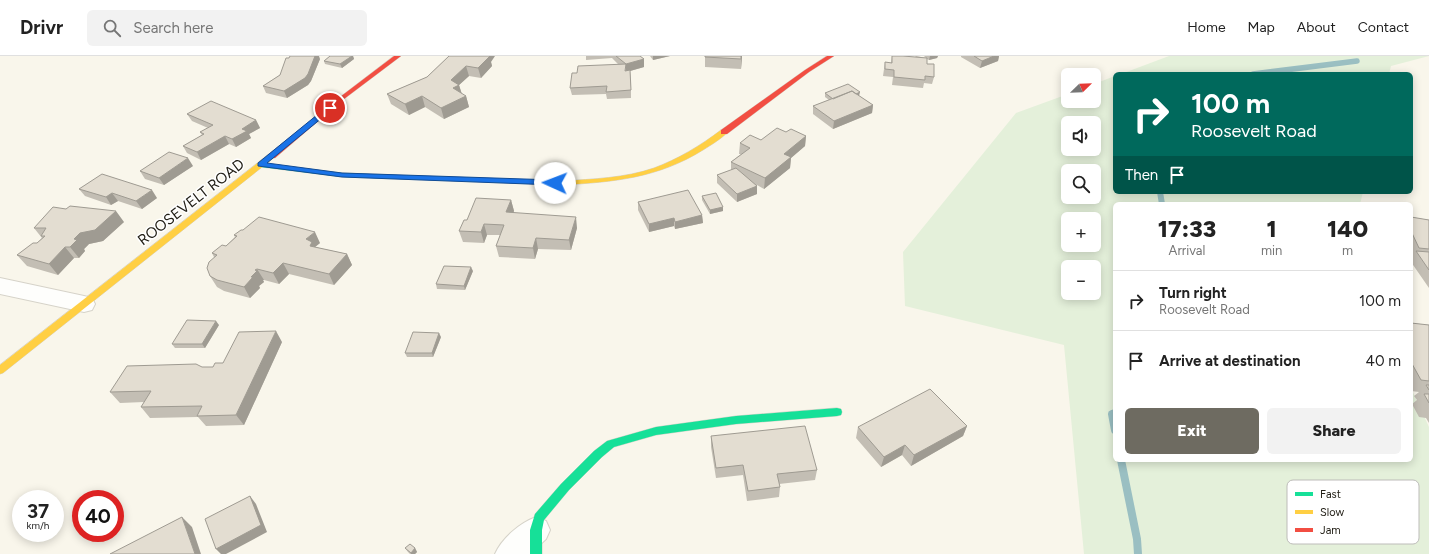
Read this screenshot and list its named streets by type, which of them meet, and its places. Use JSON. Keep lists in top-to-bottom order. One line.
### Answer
{"streets":{"street":["ROOSEVELT ROAD"]},"legend":["Fast","Slow","Jam"],"north":"top right","page":{"header":"Drivr","search":"Search here","nav":["Home","Map","About","Contact"],"map_buttons":["+","−"],"turn":["100 m","Roosevelt Road"],"then":"Then","eta":["17:33","Arrival","1","min","140","m"],"list":[{"name":"Turn right","note":"Roosevelt Road","value":"100 m"},{"name":"Arrive at destination","value":"40 m"}],"buttons":["Exit","Share"],"speed":"37 km/h","limit":"40"}}
